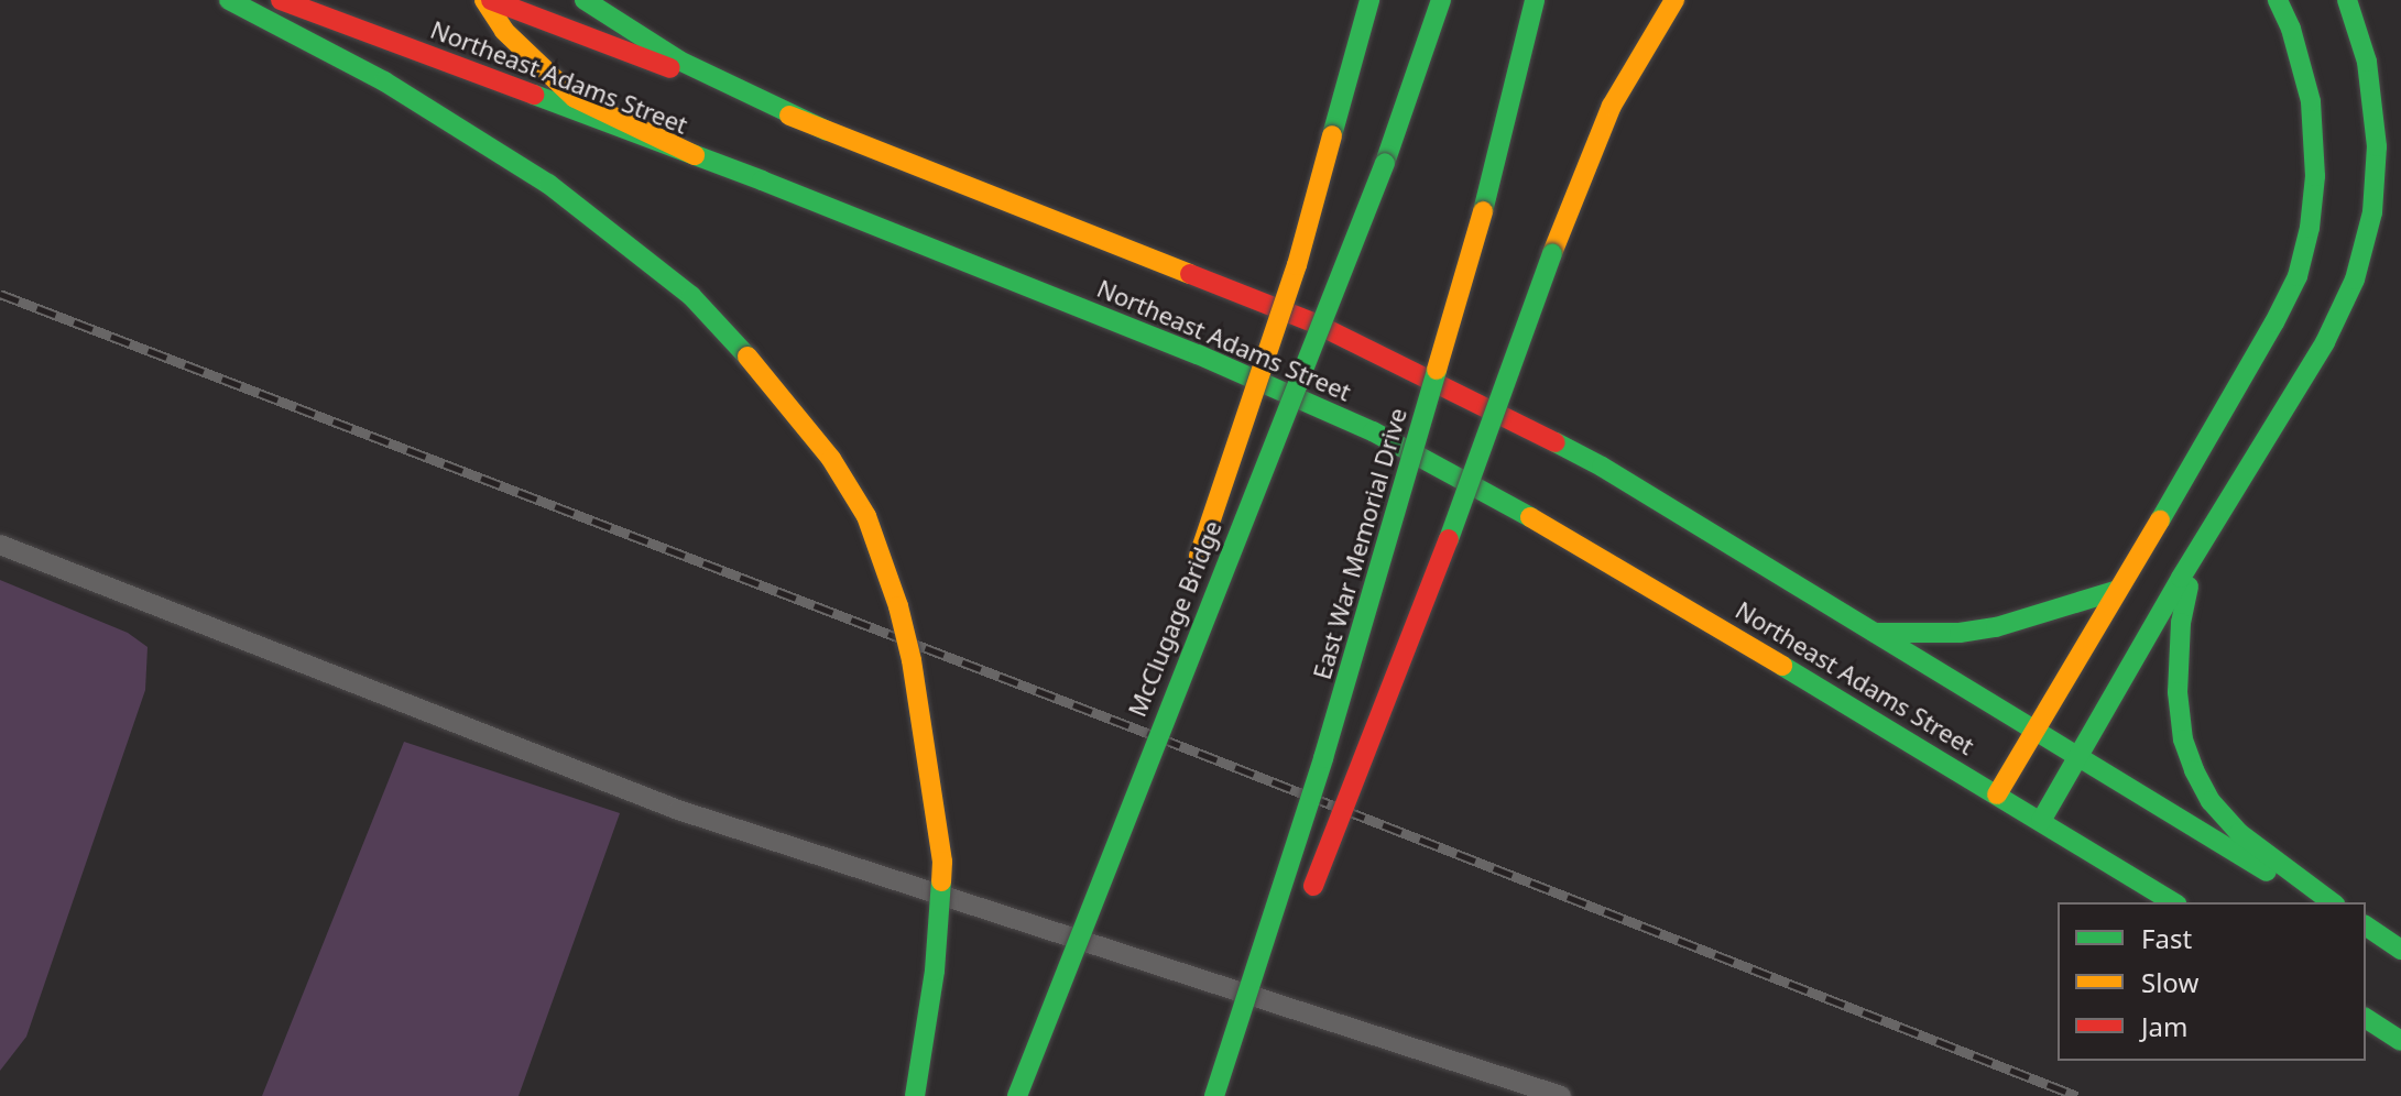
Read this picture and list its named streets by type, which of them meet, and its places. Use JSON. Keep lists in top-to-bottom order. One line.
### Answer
{"streets":{"main road":["Northeast Adams Street","East War Memorial Drive","McClugage Bridge"]},"legend":["Fast","Slow","Jam"]}
